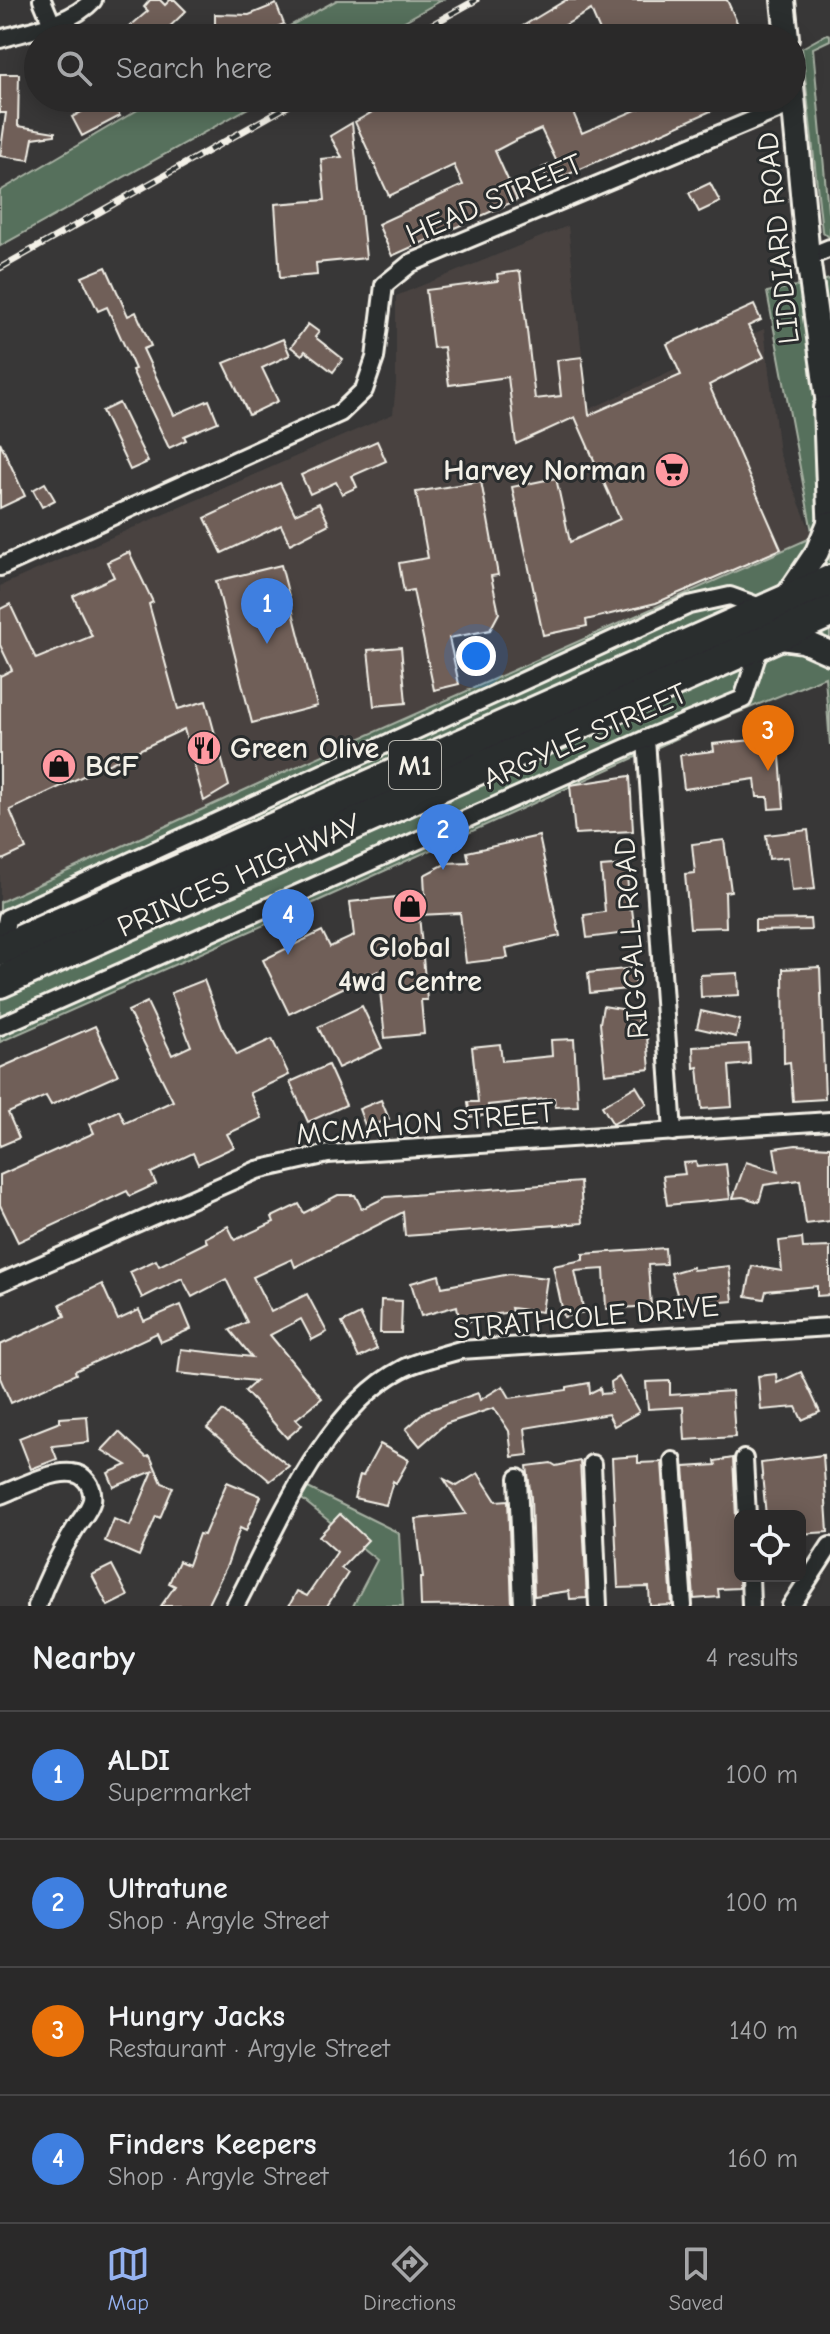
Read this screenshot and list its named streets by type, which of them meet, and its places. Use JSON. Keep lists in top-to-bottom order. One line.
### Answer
{"streets":{"highway":["M1","PRINCES HIGHWAY"],"street":["HEAD STREET","LIDDIARD ROAD","ARGYLE STREET","RIGGALL ROAD","MCMAHON STREET","STRATHCOLE DRIVE"]},"crossings":[["ARGYLE STREET","PRINCES HIGHWAY"],["ARGYLE STREET","RIGGALL ROAD"],["RIGGALL ROAD","MCMAHON STREET"]],"places":{"supermarket":["Harvey Norman"],"restaurant":["Green Olive"],"shop":["BCF","Global 4wd Centre"]},"page":{"search":"Search here","pins":["1","3","2","4"],"heading":["Nearby","4 results"],"list":[{"mark":"1","name":"ALDI","note":"Supermarket","value":"100 m"},{"mark":"2","name":"Ultratune","note":"Shop · Argyle Street","value":"100 m"},{"mark":"3","name":"Hungry Jacks","note":"Restaurant · Argyle Street","value":"140 m"},{"mark":"4","name":"Finders Keepers","note":"Shop · Argyle Street","value":"160 m"}],"nav":["Map","Directions","Saved"]}}
